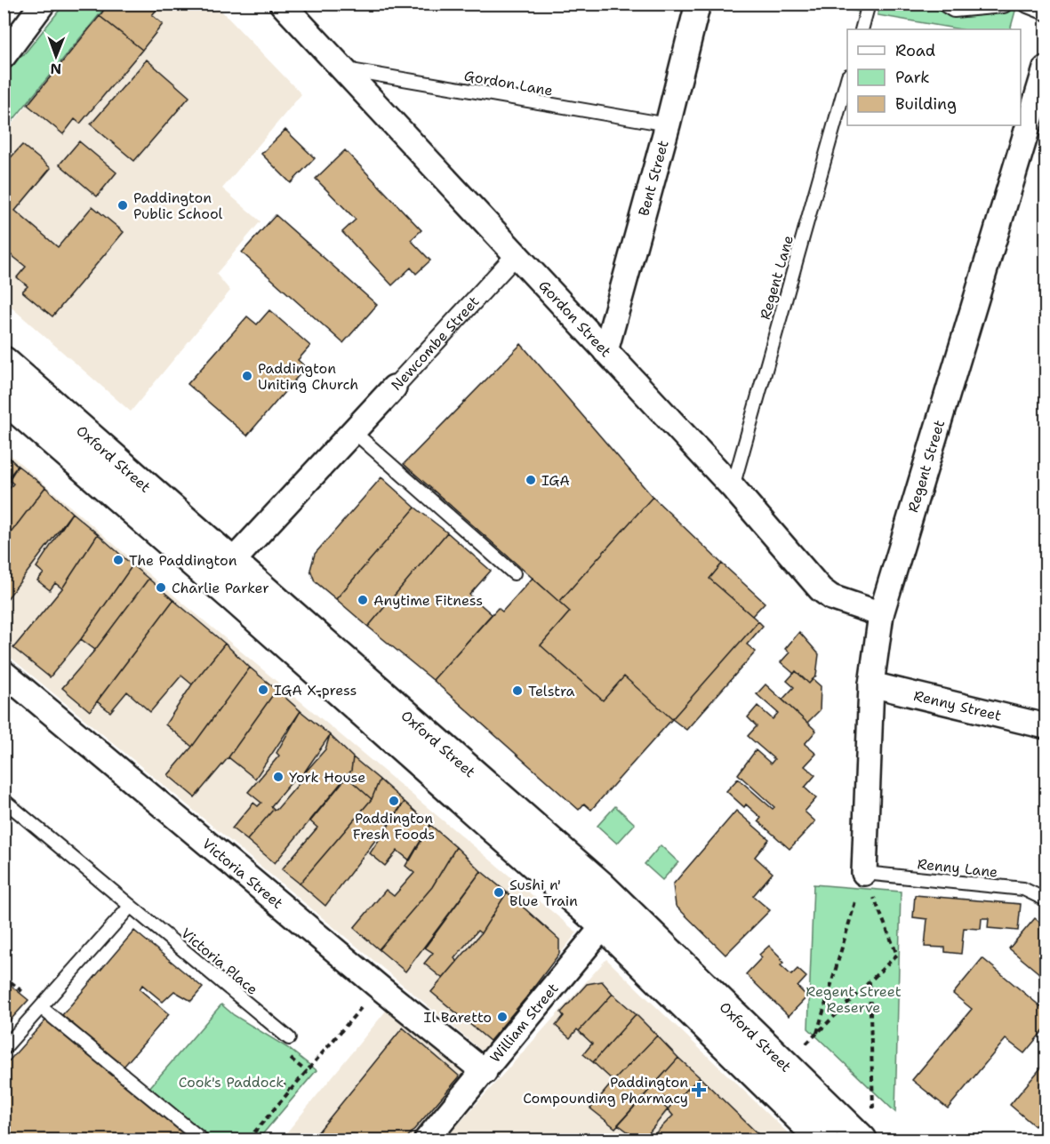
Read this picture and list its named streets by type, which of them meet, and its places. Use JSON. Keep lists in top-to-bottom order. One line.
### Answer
{"streets":{"main road":["Oxford Street"],"street":["Bent Street","Gordon Street","Newcombe Street","Regent Street","Renny Street","Victoria Street","William Street"],"lane":["Gordon Lane","Regent Lane","Renny Lane","Victoria Place"]},"crossings":[["Gordon Lane","Bent Street"],["Gordon Lane","Gordon Street"],["Bent Street","Gordon Street"],["Regent Lane","Gordon Street"],["Gordon Street","Newcombe Street"],["Gordon Street","Regent Street"],["Newcombe Street","Oxford Street"],["Oxford Street","William Street"],["Regent Street","Renny Street"],["Regent Street","Renny Lane"],["Victoria Street","William Street"]],"parks":["Regent Street Reserve","Cook's Paddock"],"places":{"other":["Paddington Public School","Paddington Uniting Church","IGA","The Paddington","Charlie Parker","Anytime Fitness","IGA X-press","Telstra","York House","Paddington Fresh Foods","Sushi n' Blue Train","Il Baretto"],"health":["Paddington Compounding Pharmacy"]},"legend":["Road","Park","Building"],"north":"bottom"}
